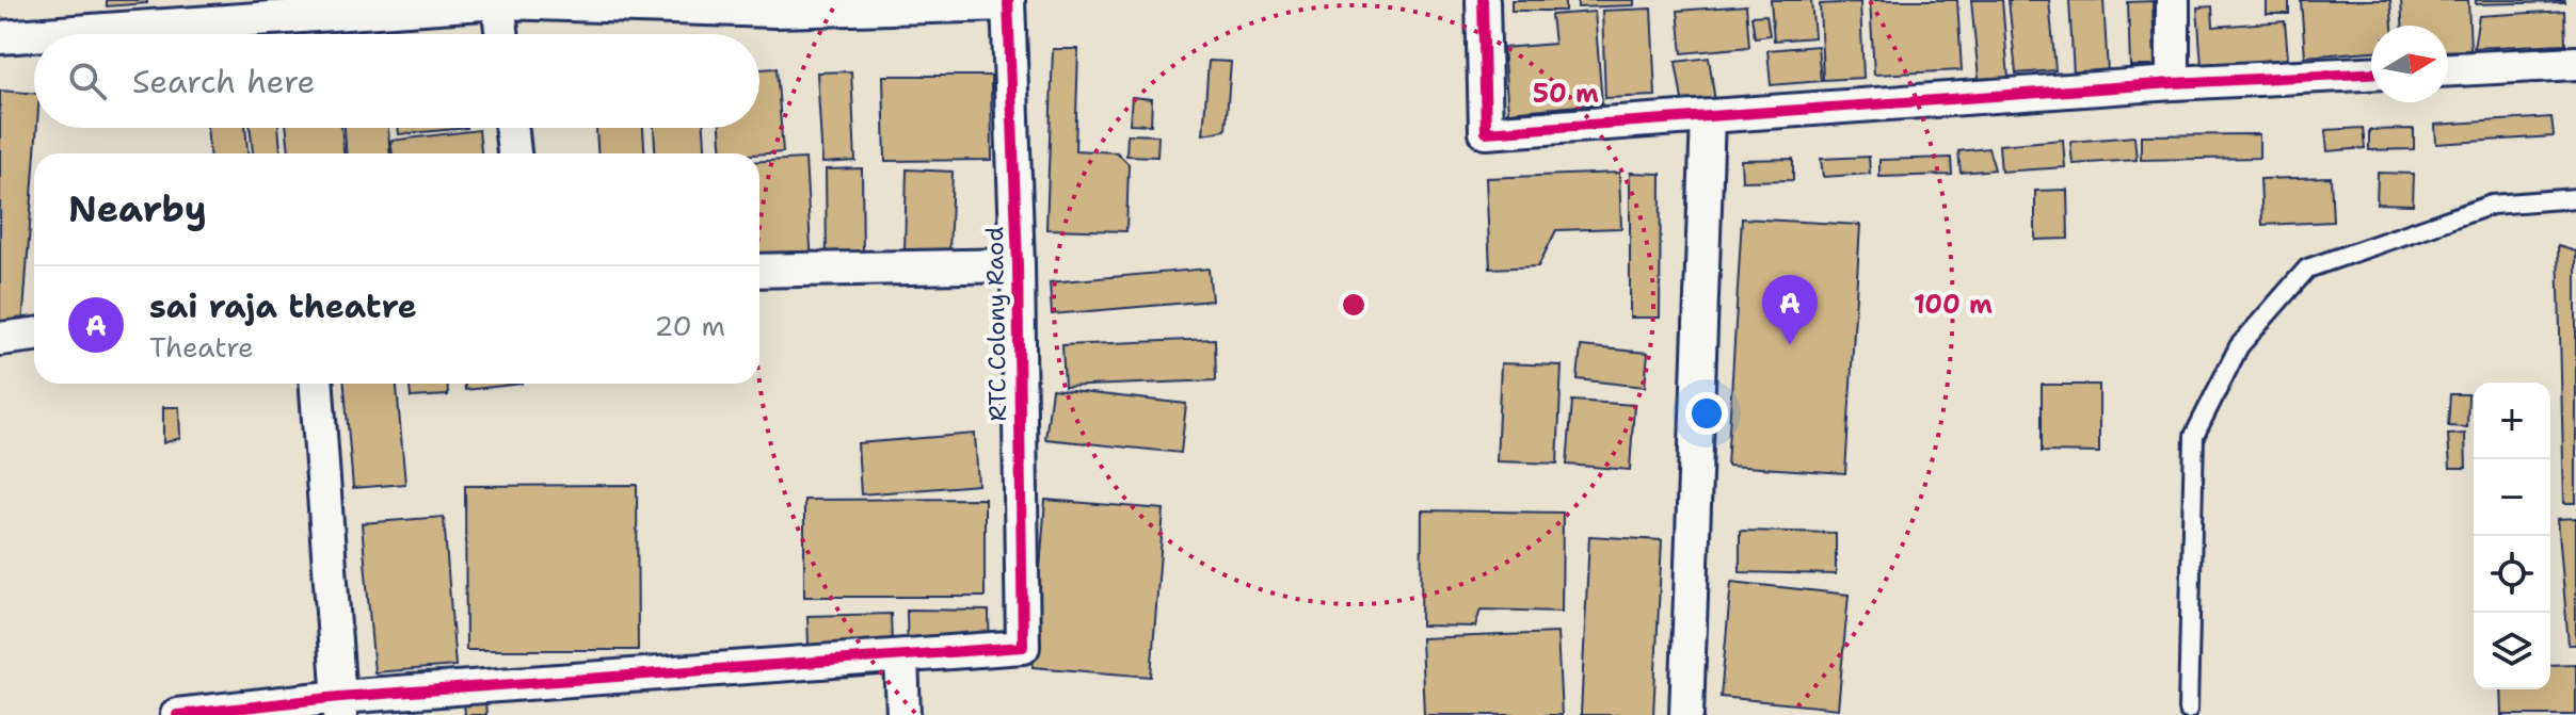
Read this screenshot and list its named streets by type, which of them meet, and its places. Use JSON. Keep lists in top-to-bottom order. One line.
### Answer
{"streets":{"street":["RTC Colony Raod"]},"north":"right","page":{"search":"Search here","heading":"Nearby","list":[{"mark":"A","name":"sai raja theatre","note":"Theatre","value":"20 m"}],"pins":"A","map_buttons":["+","−"]},"rings":["50 m","100 m"]}
